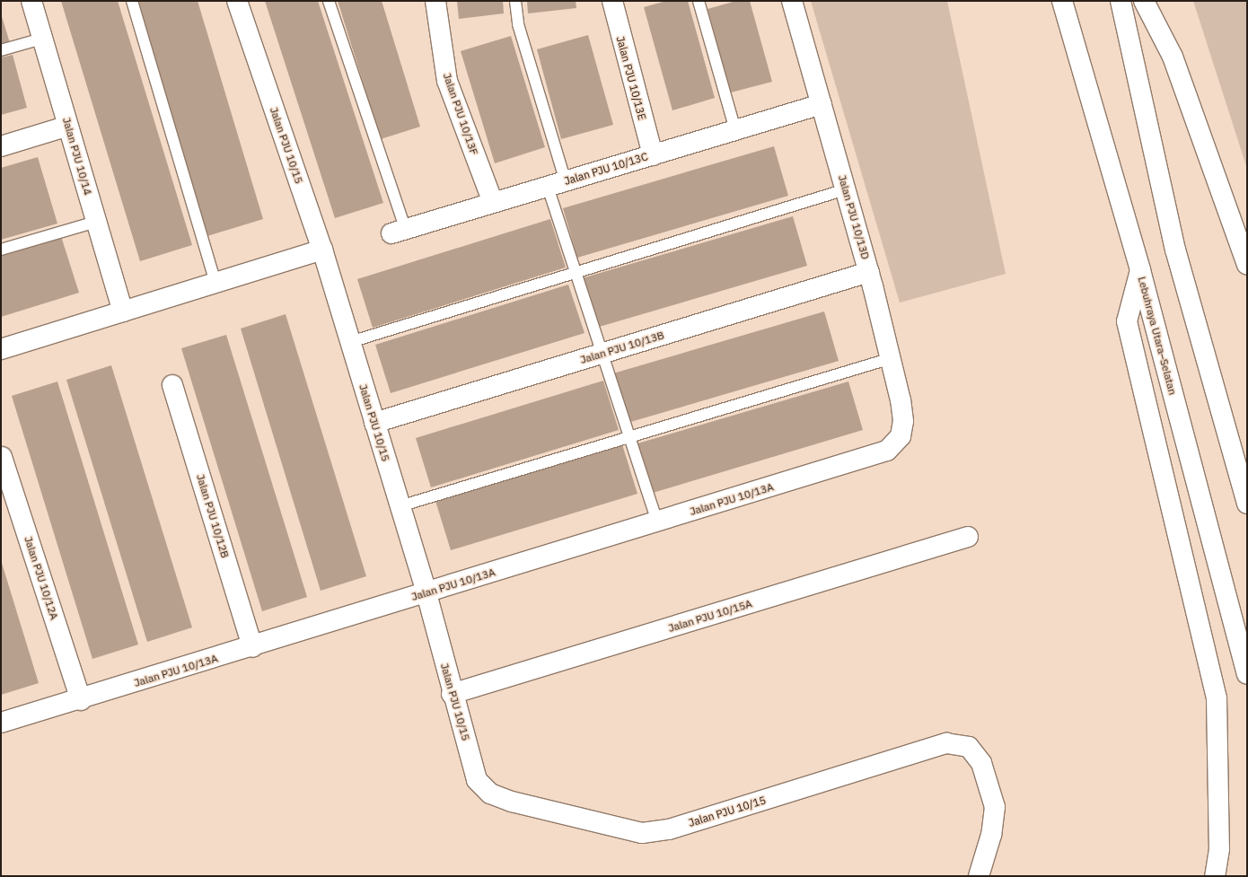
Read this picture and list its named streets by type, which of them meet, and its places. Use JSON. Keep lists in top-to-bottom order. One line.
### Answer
{"streets":{"main road":["Jalan PJU 10/13E","Jalan PJU 10/13F","Jalan PJU 10/15","Jalan PJU 10/14","Jalan PJU 10/13C","Jalan PJU 10/13D","Lebuhraya Utara–Selatan","Jalan PJU 10/13B","Jalan PJU 10/13A","Jalan PJU 10/12B","Jalan PJU 10/12A","Jalan PJU 10/15A"]},"crossings":[["Jalan PJU 10/13E","Jalan PJU 10/13C"],["Jalan PJU 10/13F","Jalan PJU 10/13C"],["Jalan PJU 10/15","Jalan PJU 10/13B"],["Jalan PJU 10/15","Jalan PJU 10/13A"],["Jalan PJU 10/15","Jalan PJU 10/15A"],["Jalan PJU 10/13C","Jalan PJU 10/13D"],["Jalan PJU 10/13D","Jalan PJU 10/13B"],["Jalan PJU 10/13D","Jalan PJU 10/13A"],["Jalan PJU 10/13A","Jalan PJU 10/12B"],["Jalan PJU 10/13A","Jalan PJU 10/12A"]]}
